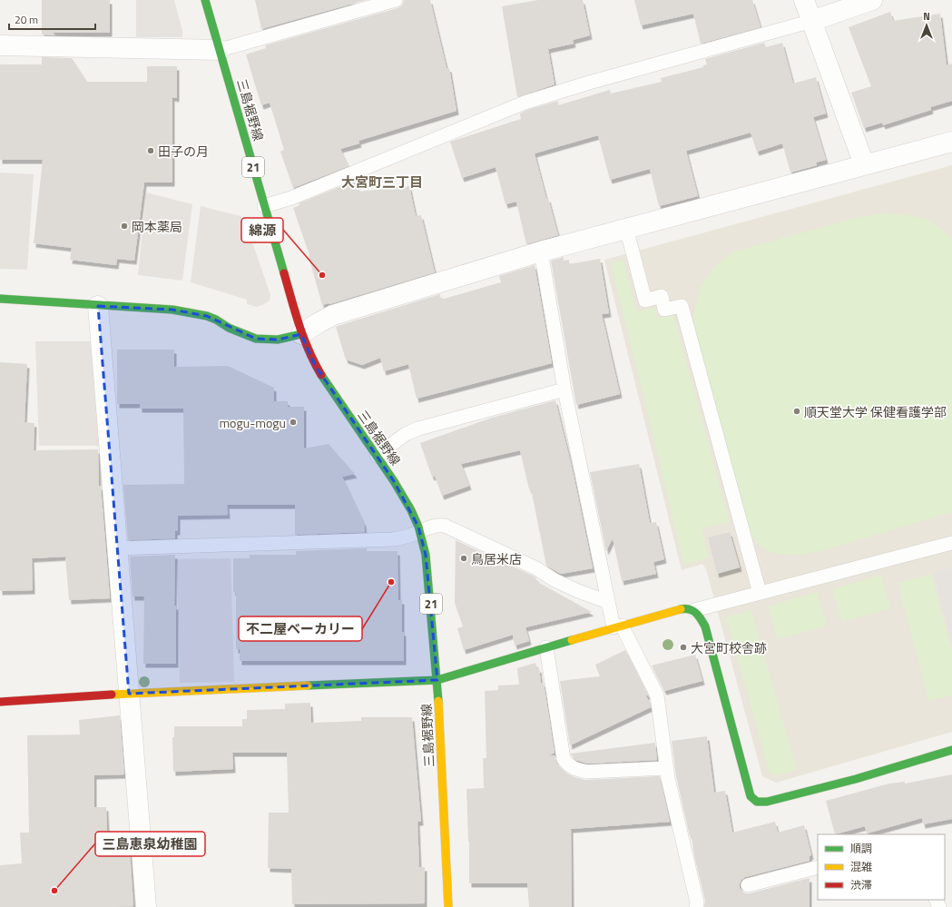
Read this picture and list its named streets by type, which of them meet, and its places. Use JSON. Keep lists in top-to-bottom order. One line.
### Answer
{"streets":{"street":["三島裾野線","21"]},"districts":["大宮町三丁目"],"places":["田子の月","岡本薬局","綿源","順天堂大学 保健看護学部","mogu-mogu","鳥居米店","不二屋ベーカリー","大宮町校舎跡","三島恵泉幼稚園"],"legend":["順調","混雑","渋滞"],"scale_bar":"20 m","north":"top"}
